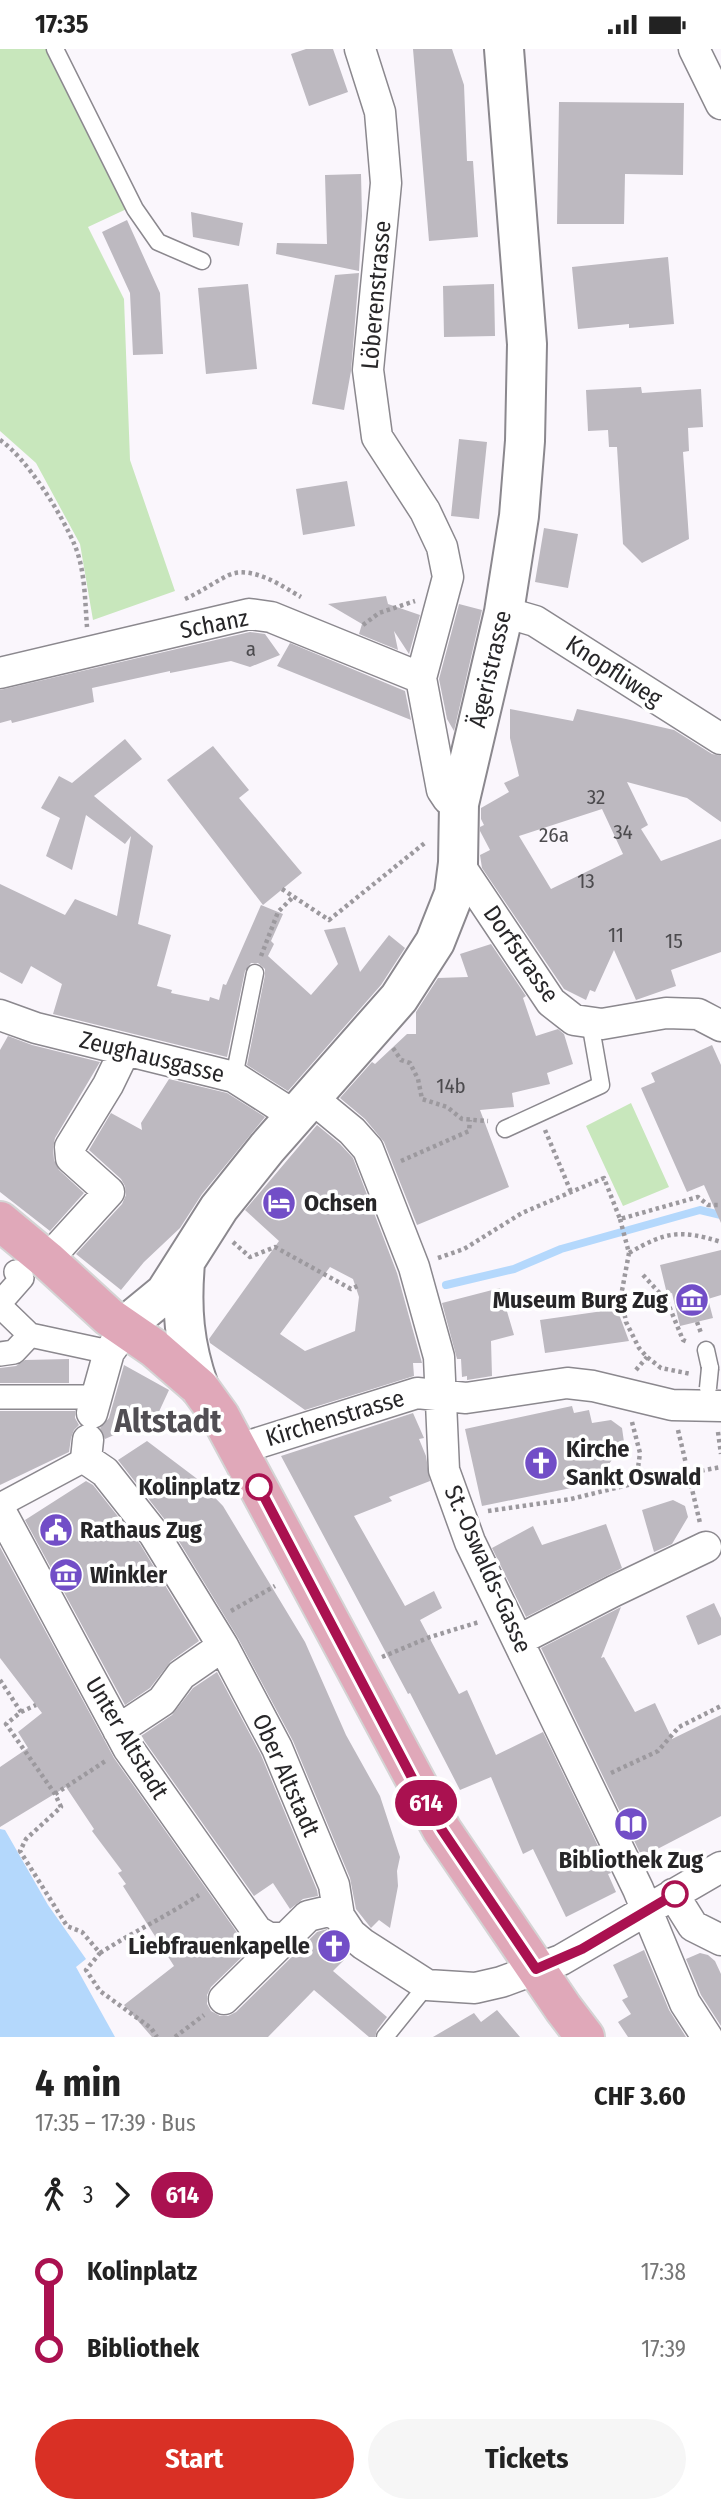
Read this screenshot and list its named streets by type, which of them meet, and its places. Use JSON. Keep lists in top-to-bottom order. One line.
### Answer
{"streets":{"main road":["Ägeristrasse"],"street":["Löberenstrasse","Schanz","Knopfliweg","Dorfstrasse","Zeughausgasse","Kirchenstrasse","St.-Oswalds-Gasse","Unter Altstadt","Ober Altstadt"]},"crossings":[["Löberenstrasse","Schanz"],["Löberenstrasse","Ägeristrasse"],["Ägeristrasse","Knopfliweg"],["Ägeristrasse","Dorfstrasse"],["Ägeristrasse","Zeughausgasse"],["Ägeristrasse","St.-Oswalds-Gasse"],["Zeughausgasse","St.-Oswalds-Gasse"],["Kirchenstrasse","St.-Oswalds-Gasse"],["St.-Oswalds-Gasse","Ober Altstadt"]],"districts":["Altstadt"],"places":{"hotel":["Ochsen"],"museum":["Museum Burg Zug","Winkler"],"church":["Kirche Sankt Oswald","Liebfrauenkapelle"],"other":["Kolinplatz"],"public building":["Rathaus Zug"],"library":["Bibliothek Zug"]},"lines":["bus line 614"],"house_numbers":["a","32","34","26a","13","11","15","14b"],"page":{"status":"17:35","on_map":"614","heading":["4 min","17:35 – 17:39 · Bus","CHF 3.60"],"legs":["3","614"],"list":[{"name":"Kolinplatz","value":"17:38"},{"name":"Bibliothek","value":"17:39"}],"buttons":["Start","Tickets"]}}
